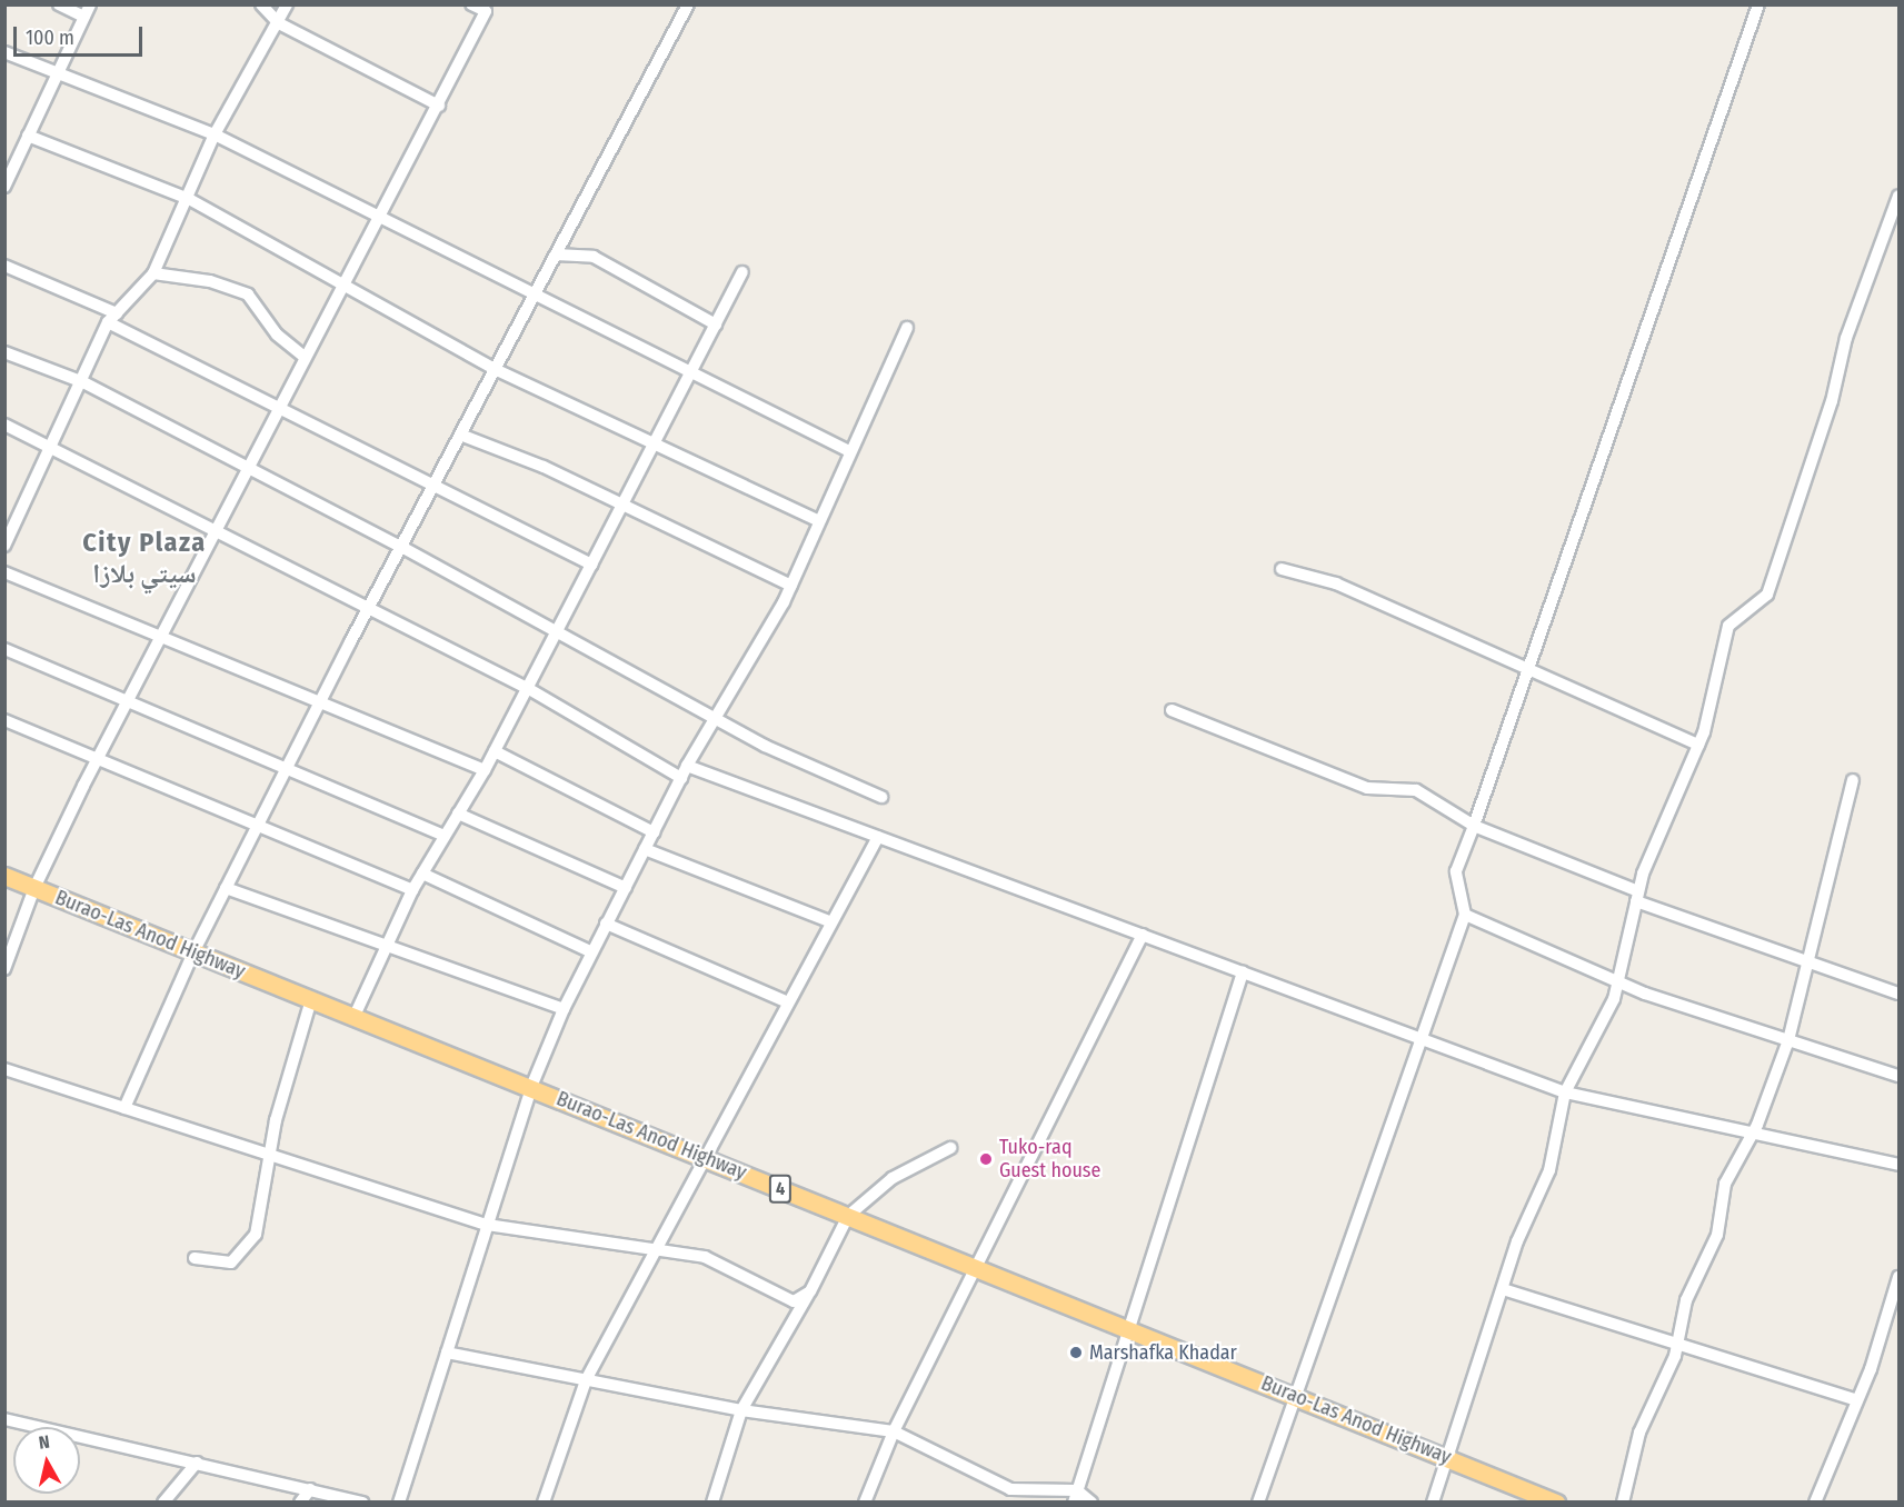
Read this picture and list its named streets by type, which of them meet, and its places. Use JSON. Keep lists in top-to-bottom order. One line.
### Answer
{"streets":{"highway":["Burao-Las Anod Highway","4"]},"districts":["City Plaza سيتي بلازا"],"places":["Tuko-raq Guest house","Marshafka Khadar"],"scale_bar":"100 m","north":"top"}
